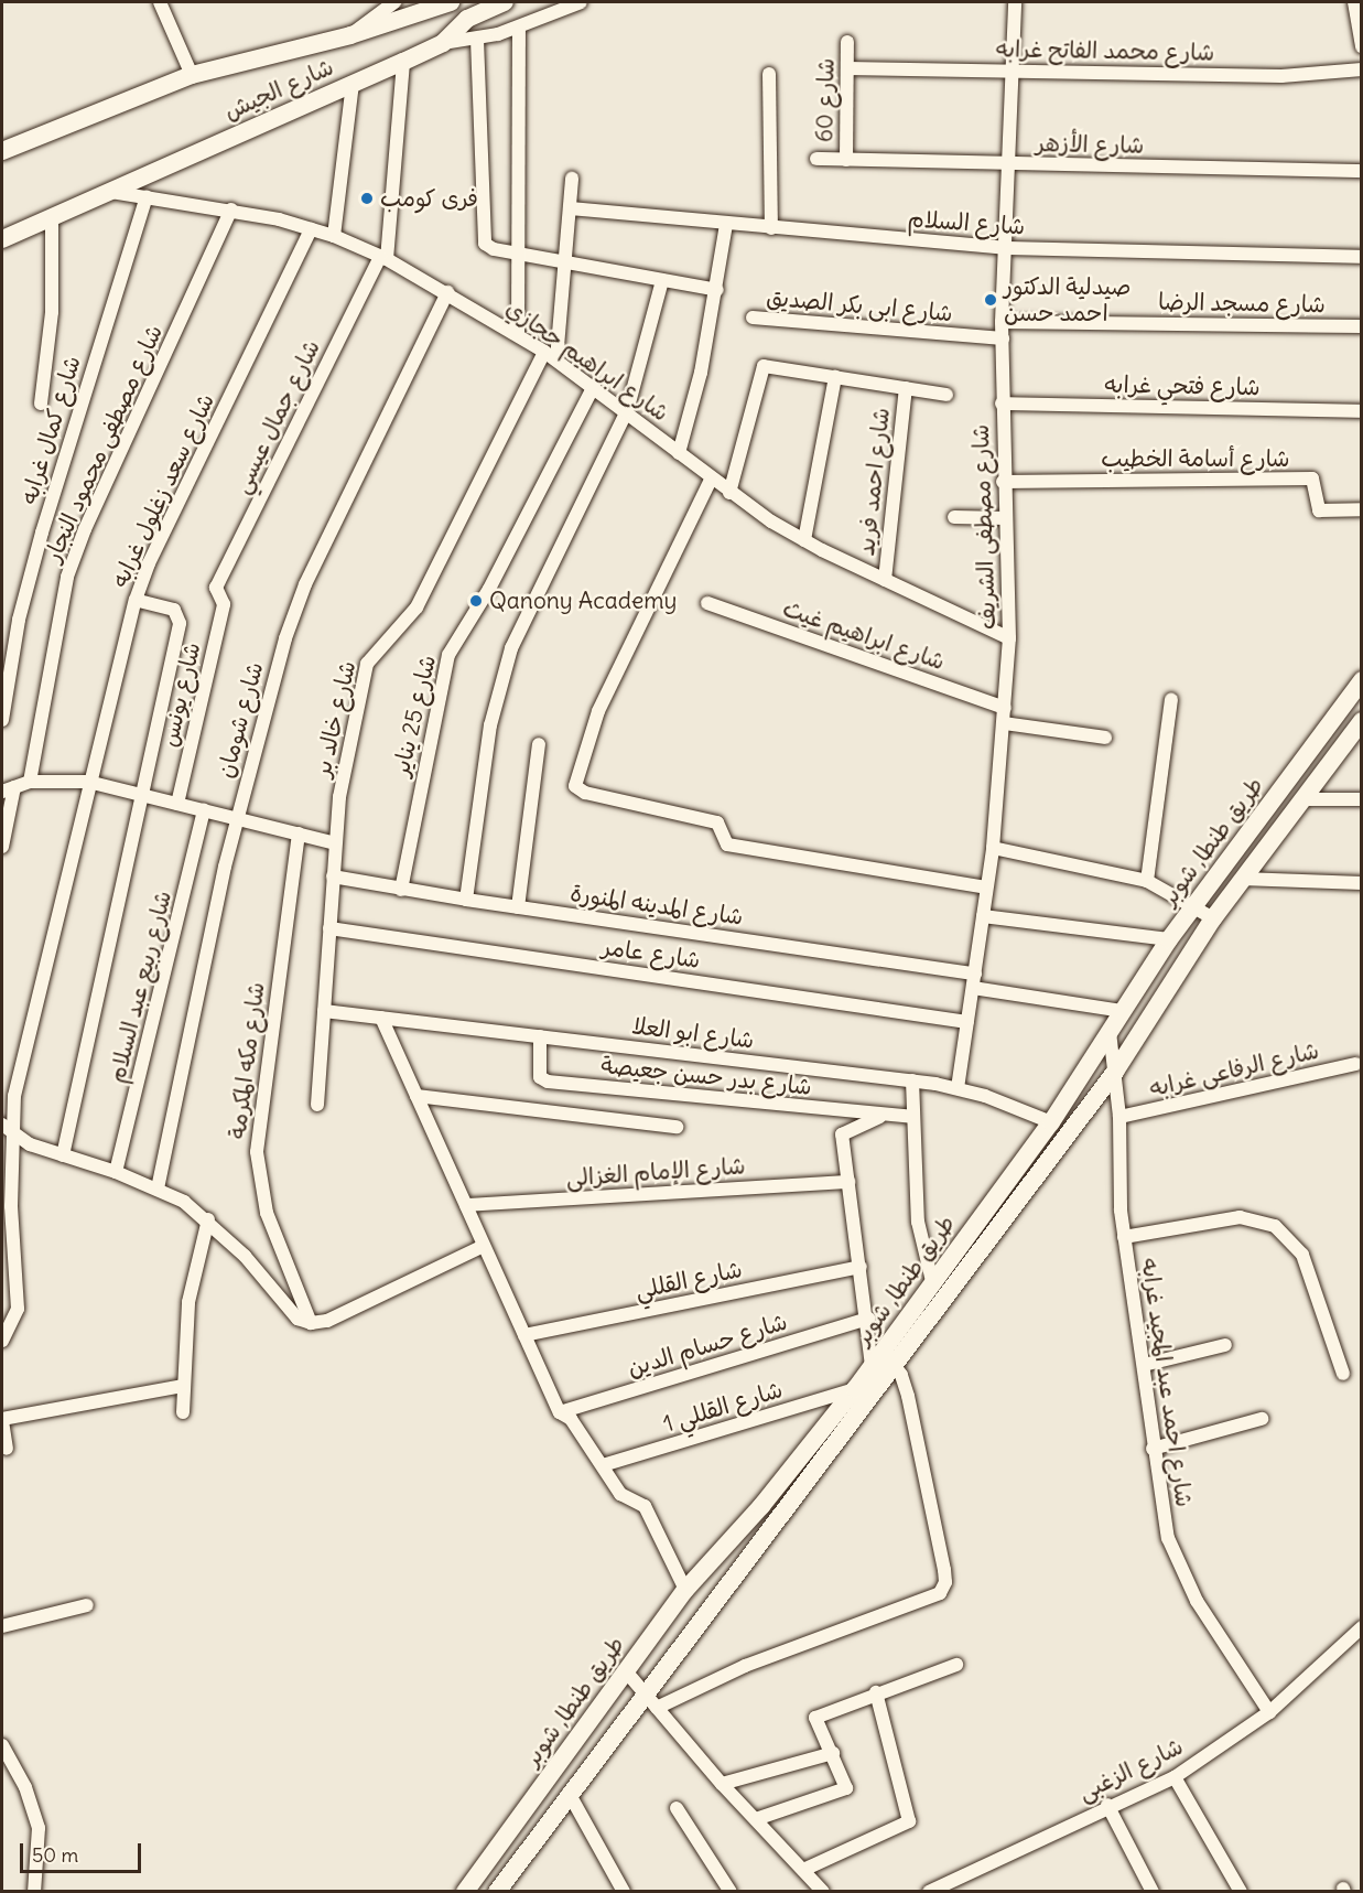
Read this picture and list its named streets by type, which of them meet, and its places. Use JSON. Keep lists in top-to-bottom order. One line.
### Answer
{"streets":{"street":["شارع محمد الفاتح غرابه","شارع الجيش","شارع 60","شارع الأزهر","شارع السلام","شارع مسجد الرضا","شارع ابى بكر الصديق","شارع ابراهيم حجازي","شارع فتحي غرابه","شارع جمال عيسي","شارع كمال غرابه","شارع مصطفى محمود النجار","شارع أسامة الخطيب","شارع احمد فريد","شارع سعد زغلول غرابه","شارع مصطفى الشريف","شارع ابراهيم غيث","شارع يونس","شارع 25 يناير","شارع خالد بر","شارع شومان","طريق طنطا, شوبر","شارع المدينه المنورة","شارع عامر","شارع ربيع عبد السلام","شارع ابو العلا","شارع مكه المكرمة","شارع الرفاعى غرابه","شارع بدر حسن جعيصة","شارع الإمام الغزالى","شارع القللي","شارع حسام الدين","شارع احمد عبد المجيد غرابه","شارع القللي 1","شارع الزغبى"]},"crossings":[["شارع محمد الفاتح غرابه","شارع 60"],["شارع محمد الفاتح غرابه","شارع مصطفى الشريف"],["شارع الجيش","شارع ابراهيم حجازي"],["شارع 60","شارع الأزهر"],["شارع الأزهر","شارع مصطفى الشريف"],["شارع السلام","شارع مصطفى الشريف"],["شارع مسجد الرضا","شارع مصطفى الشريف"],["شارع ابى بكر الصديق","شارع مصطفى الشريف"],["شارع ابراهيم حجازي","شارع جمال عيسي"],["شارع ابراهيم حجازي","شارع كمال غرابه"],["شارع ابراهيم حجازي","شارع مصطفى محمود النجار"],["شارع ابراهيم حجازي","شارع احمد فريد"],["شارع ابراهيم حجازي","شارع سعد زغلول غرابه"],["شارع ابراهيم حجازي","شارع مصطفى الشريف"],["شارع ابراهيم حجازي","شارع 25 يناير"],["شارع ابراهيم حجازي","شارع خالد بر"],["شارع ابراهيم حجازي","شارع شومان"],["شارع فتحي غرابه","شارع مصطفى الشريف"],["شارع جمال عيسي","شارع يونس"],["شارع أسامة الخطيب","شارع مصطفى الشريف"],["شارع مصطفى الشريف","شارع ابراهيم غيث"],["شارع مصطفى الشريف","شارع المدينه المنورة"],["شارع مصطفى الشريف","شارع عامر"],["شارع مصطفى الشريف","شارع ابو العلا"],["شارع 25 يناير","شارع المدينه المنورة"],["شارع خالد بر","شارع المدينه المنورة"],["شارع خالد بر","شارع عامر"],["شارع خالد بر","شارع ابو العلا"],["طريق طنطا, شوبر","شارع ابو العلا"],["طريق طنطا, شوبر","شارع احمد عبد المجيد غرابه"],["طريق طنطا, شوبر","شارع القللي 1"],["شارع ابو العلا","شارع بدر حسن جعيصة"],["شارع الرفاعى غرابه","شارع احمد عبد المجيد غرابه"],["شارع احمد عبد المجيد غرابه","شارع الزغبى"]],"places":["فرى كومب","صيدلية الدكتور احمد حسن","Qanony Academy"],"scale_bar":"50 m"}
